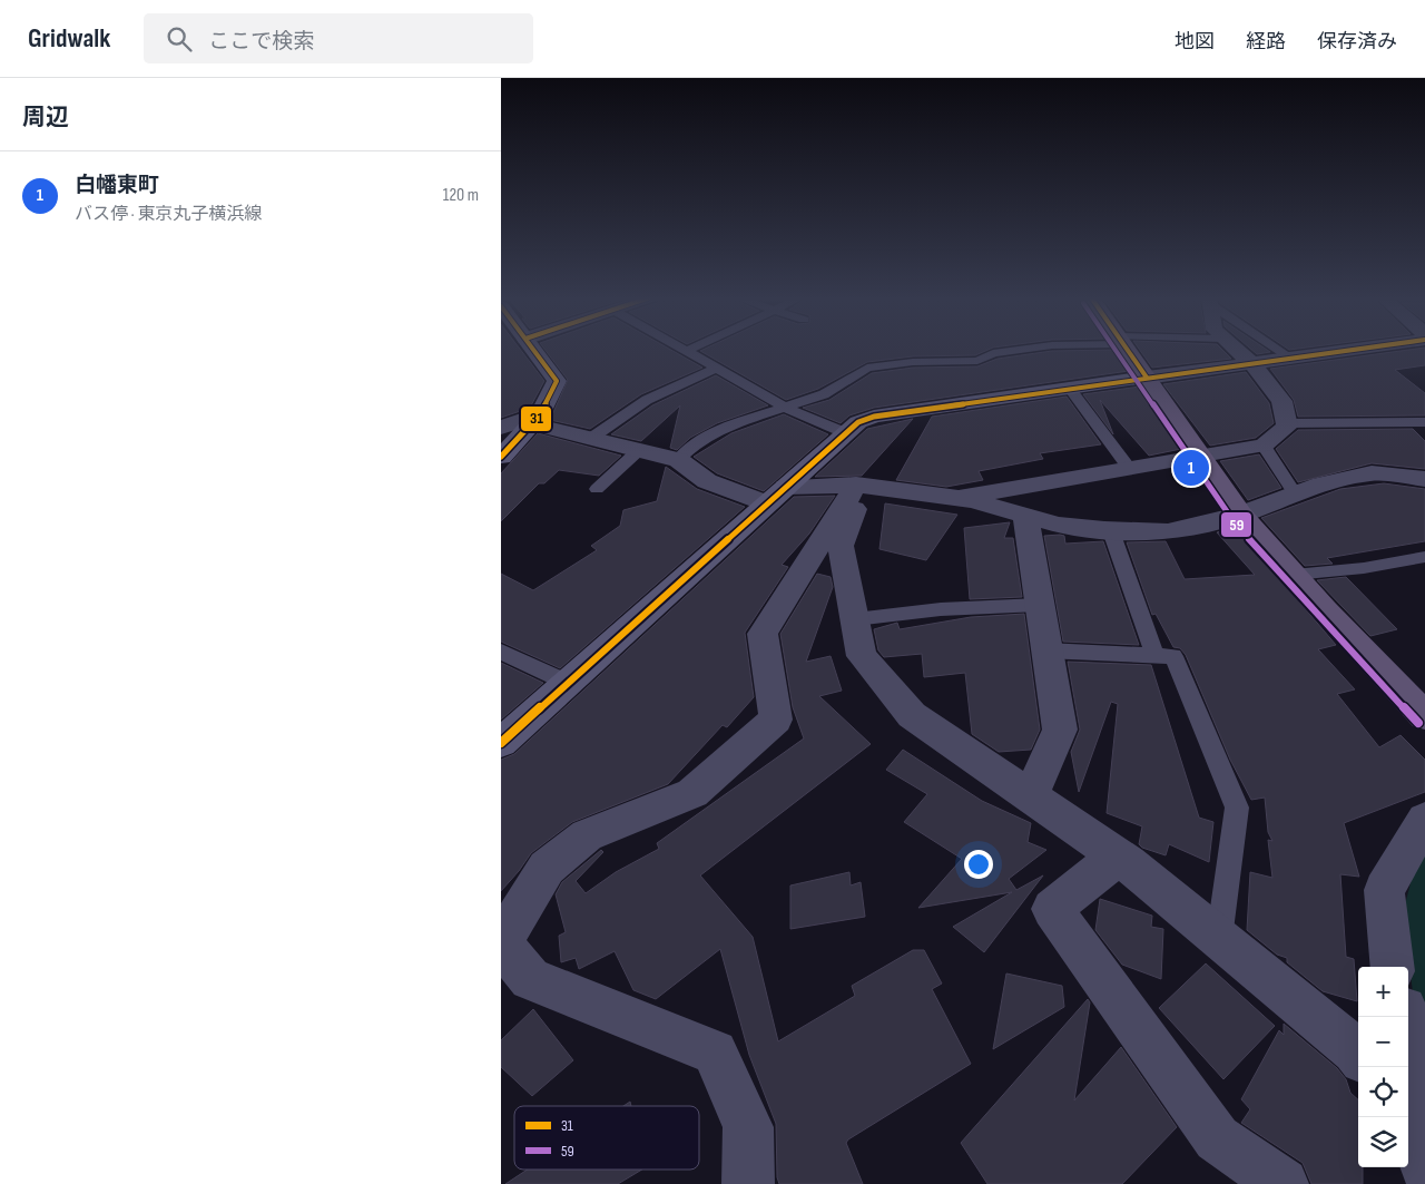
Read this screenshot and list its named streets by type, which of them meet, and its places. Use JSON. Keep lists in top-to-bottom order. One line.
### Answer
{"lines":["transit line 31","transit line 59"],"legend":["31","59"],"page":{"header":"Gridwalk","search":"ここで検索","nav":["地図","経路","保存済み"],"heading":"周辺","list":[{"mark":"1","name":"白幡東町","note":"バス停 · 東京丸子横浜線","value":"120 m"}],"pins":"1","map_buttons":["+","−"]}}
